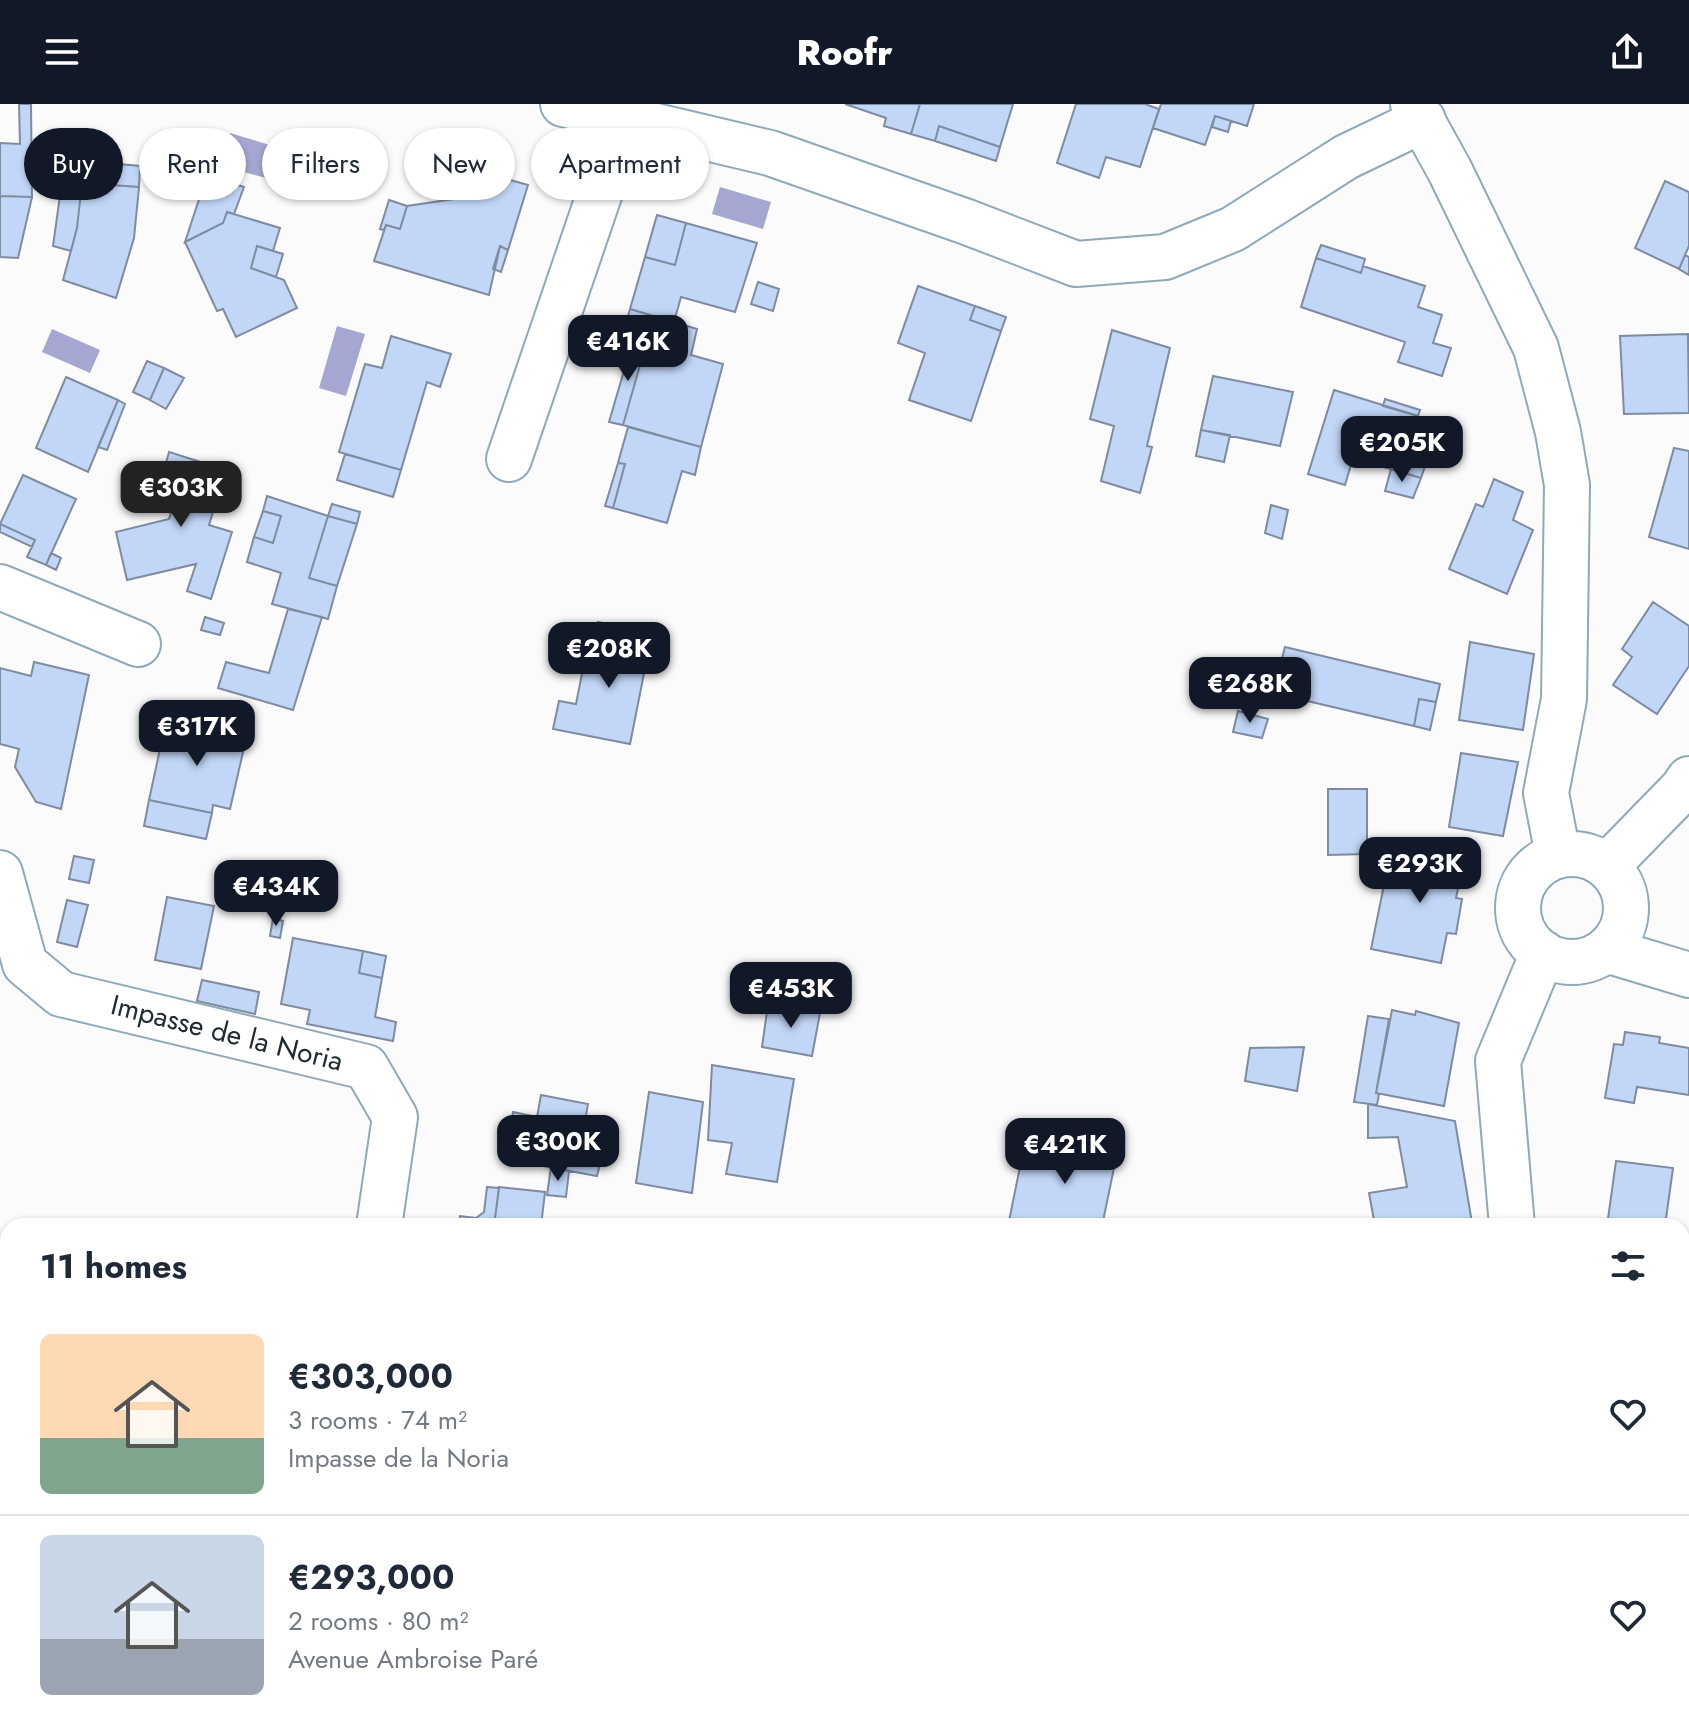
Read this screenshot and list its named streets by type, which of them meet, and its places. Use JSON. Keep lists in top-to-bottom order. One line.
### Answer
{"streets":{"street":["Impasse de la Noria"]},"page":{"header":"Roofr","chip":["Buy","Rent","Filters","New","Apartment"],"price":["€416K","€205K","€303K","€208K","€268K","€317K","€293K","€434K","€453K","€300K","€421K"],"heading":"11 homes","list":[{"name":"€303,000","note":"3 rooms · 74 m² · Impasse de la Noria"},{"name":"€293,000","note":"2 rooms · 80 m² · Avenue Ambroise Paré"}]}}
